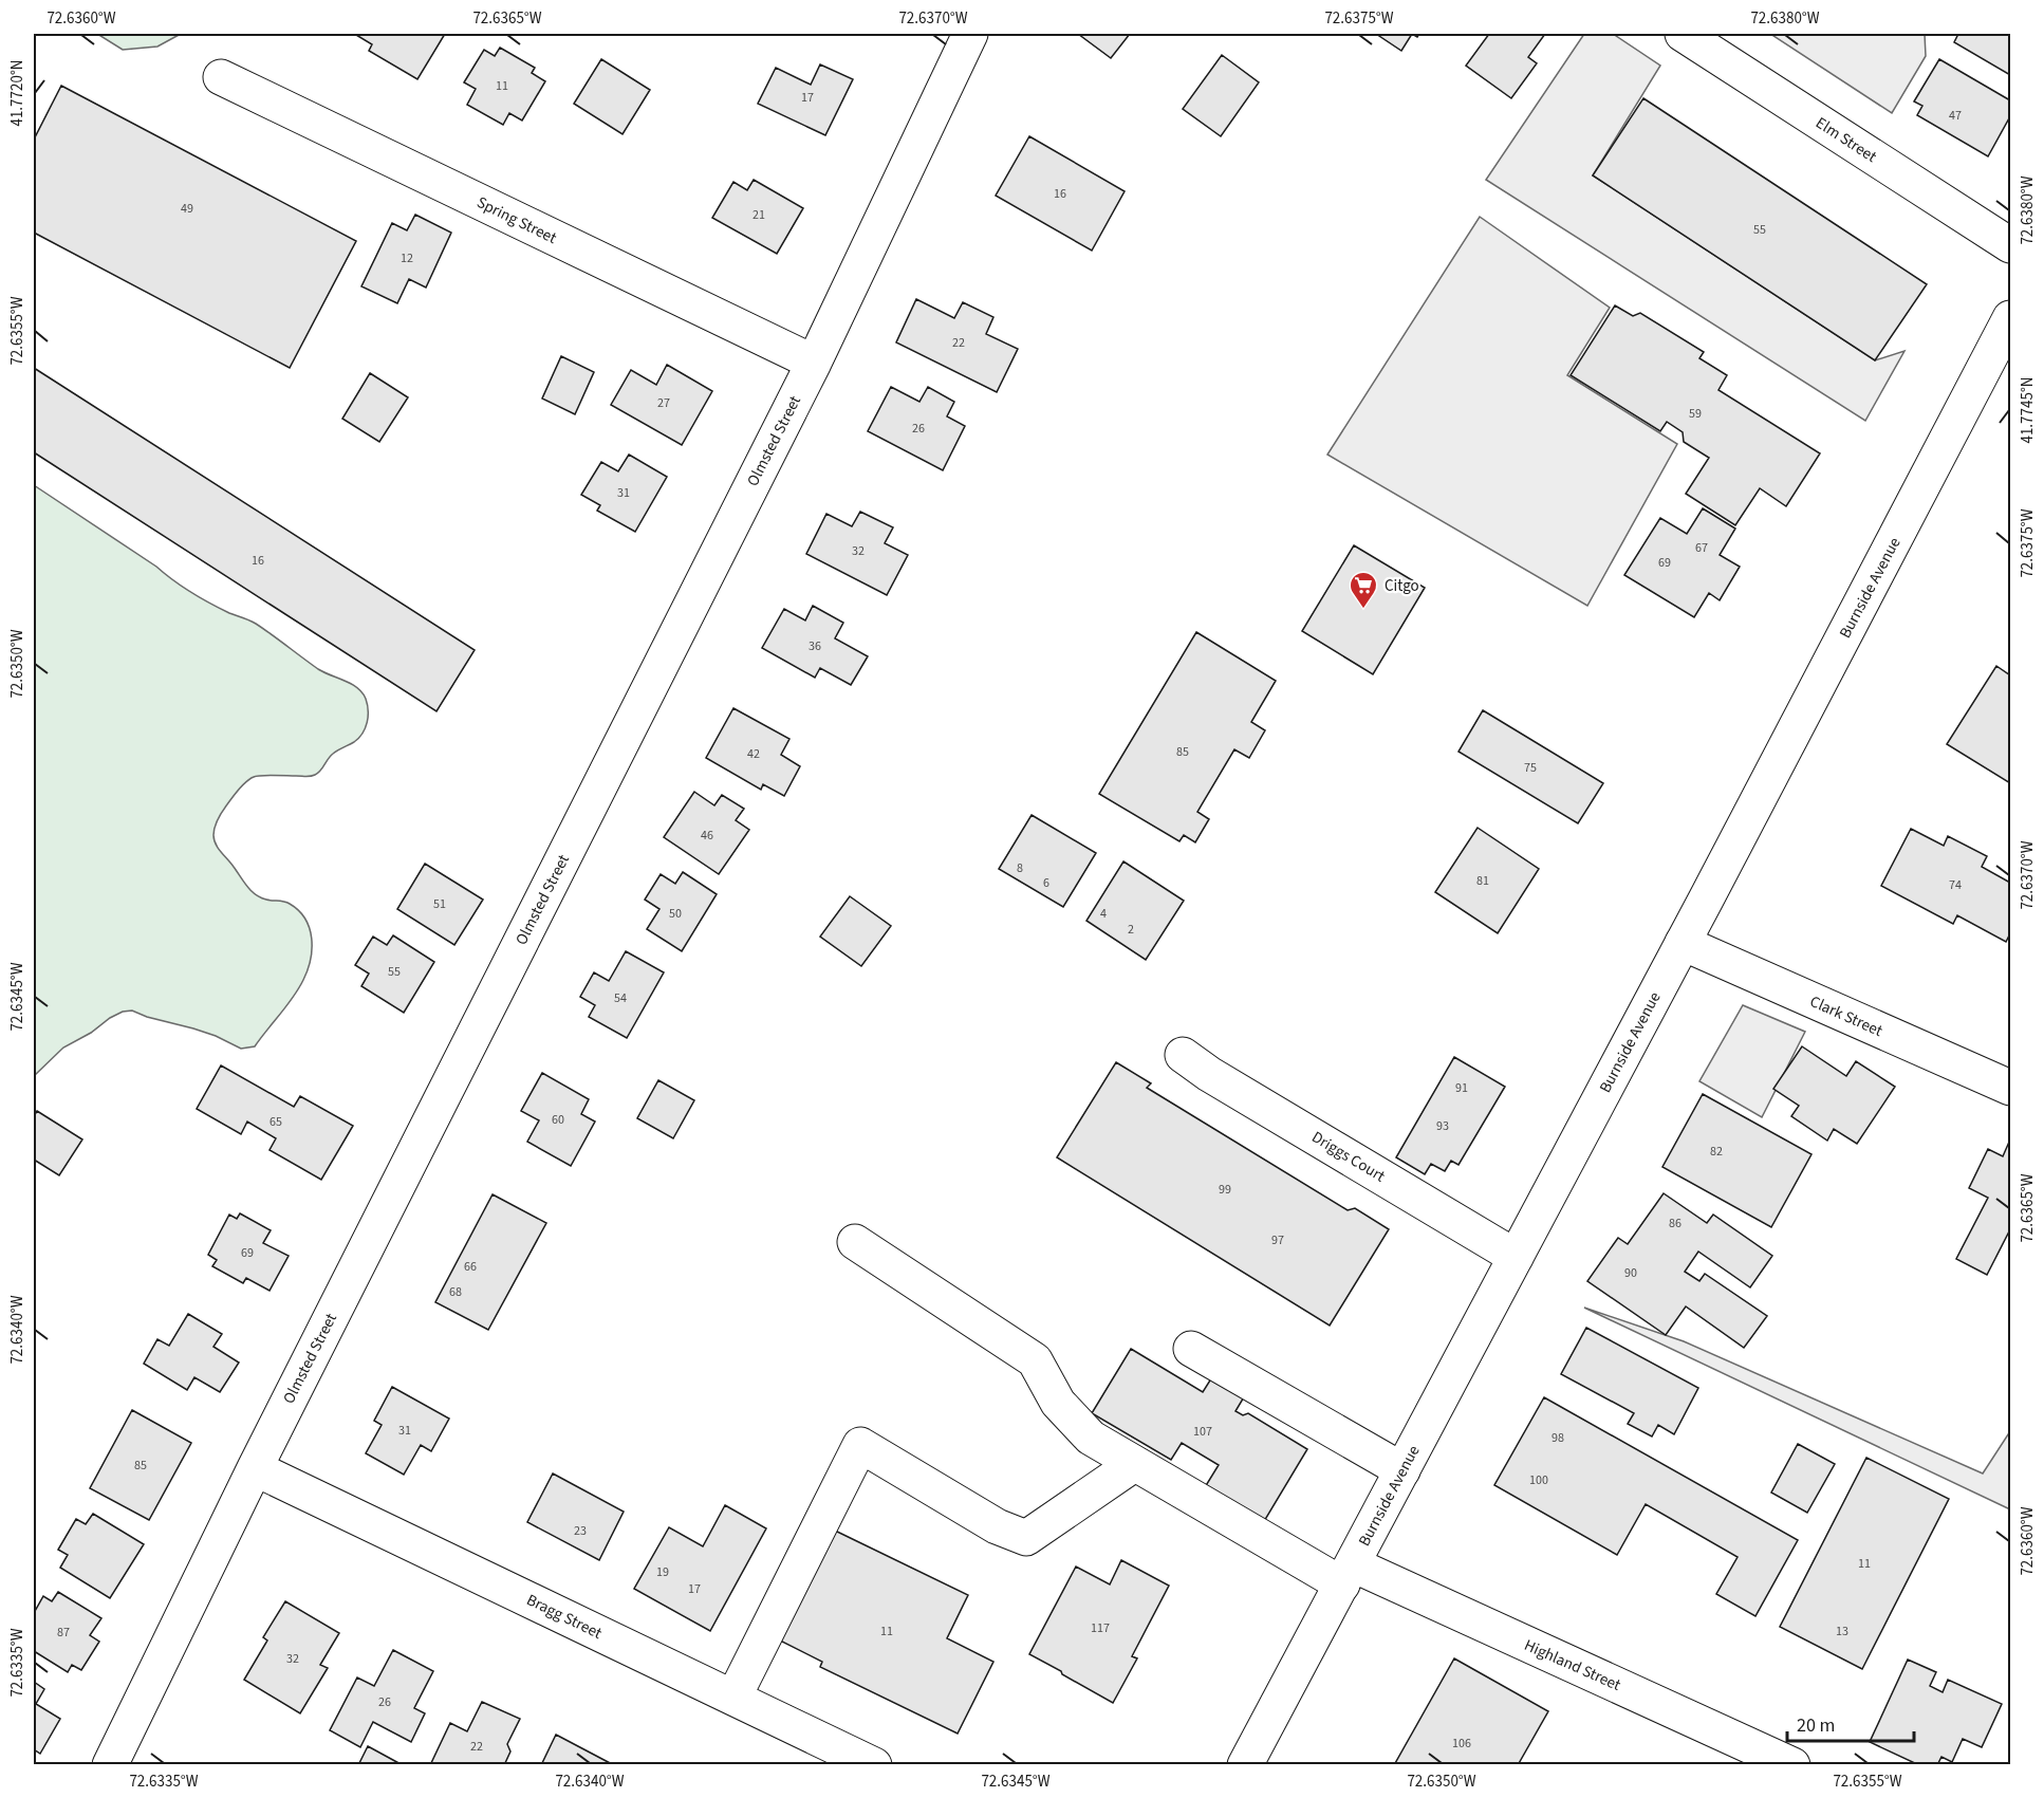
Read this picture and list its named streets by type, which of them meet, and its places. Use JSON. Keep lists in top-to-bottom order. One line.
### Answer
{"streets":{"street":["Elm Street","Spring Street","Olmsted Street","Burnside Avenue","Clark Street","Driggs Court","Bragg Street","Highland Street"]},"crossings":[["Spring Street","Olmsted Street"],["Olmsted Street","Bragg Street"],["Burnside Avenue","Clark Street"],["Burnside Avenue","Driggs Court"],["Burnside Avenue","Highland Street"]],"places":{"supermarket":["Citgo"]},"house_numbers":["11","17","47","16","49","21","55","12","22","27","59","26","31","67","32","16","69","36","85","42","75","46","8","81","6","74","51","50","4","2","55","54","91","60","65","93","82","99","86","97","69","66","90","68","31","107","98","85","100","23","11","19","17","117","11","13","87","32","26","106","22"],"scale_bar":"20 m","coordinates":["72.6360°W","72.6365°W","72.6370°W","72.6375°W","72.6380°W","41.7720°N","72.6355°W","41.7745°N","72.6350°W","72.6345°W","72.6340°W","72.6335°W"]}
